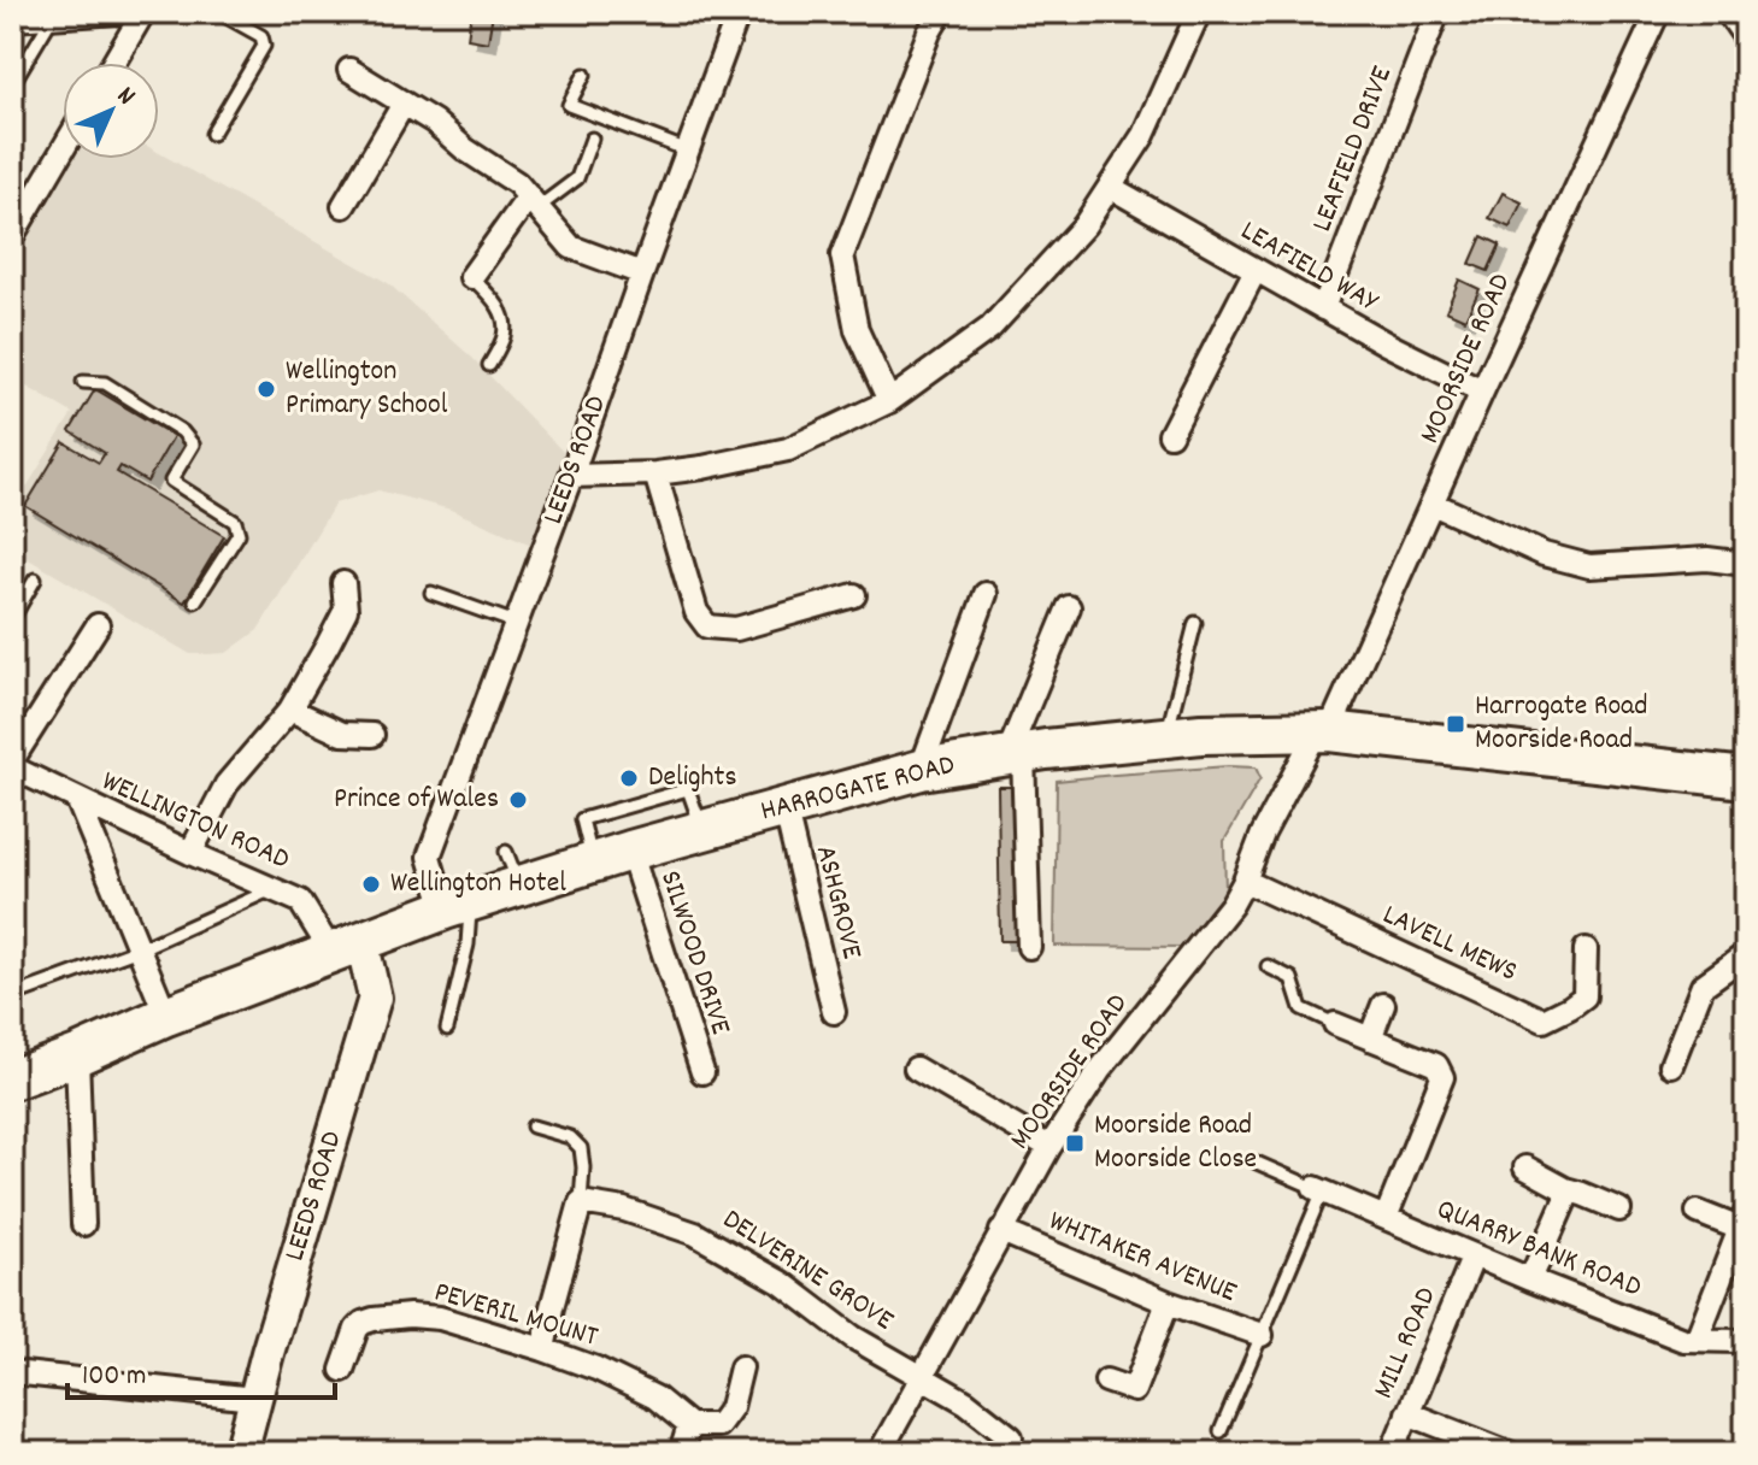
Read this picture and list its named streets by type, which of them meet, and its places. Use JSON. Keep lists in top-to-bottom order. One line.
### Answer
{"streets":{"highway":["HARROGATE ROAD"],"street":["LEAFIELD DRIVE","LEAFIELD WAY","MOORSIDE ROAD","LEEDS ROAD","WELLINGTON ROAD","ASHGROVE","LAVELL MEWS","SILWOOD DRIVE","QUARRY BANK ROAD","WHITAKER AVENUE","DELVERINE GROVE","PEVERIL MOUNT","MILL ROAD"]},"crossings":[["LEAFIELD DRIVE","LEAFIELD WAY"],["LEAFIELD WAY","MOORSIDE ROAD"],["MOORSIDE ROAD","HARROGATE ROAD"],["MOORSIDE ROAD","LAVELL MEWS"],["MOORSIDE ROAD","WHITAKER AVENUE"],["MOORSIDE ROAD","DELVERINE GROVE"],["LEEDS ROAD","HARROGATE ROAD"],["LEEDS ROAD","WELLINGTON ROAD"],["HARROGATE ROAD","WELLINGTON ROAD"],["HARROGATE ROAD","ASHGROVE"],["HARROGATE ROAD","SILWOOD DRIVE"],["QUARRY BANK ROAD","MILL ROAD"]],"places":{"other":["Wellington Primary School","Delights","Prince of Wales","Wellington Hotel"],"transit":["Harrogate Road Moorside Road","Moorside Road Moorside Close"]},"scale_bar":"100 m","north":"top right"}
